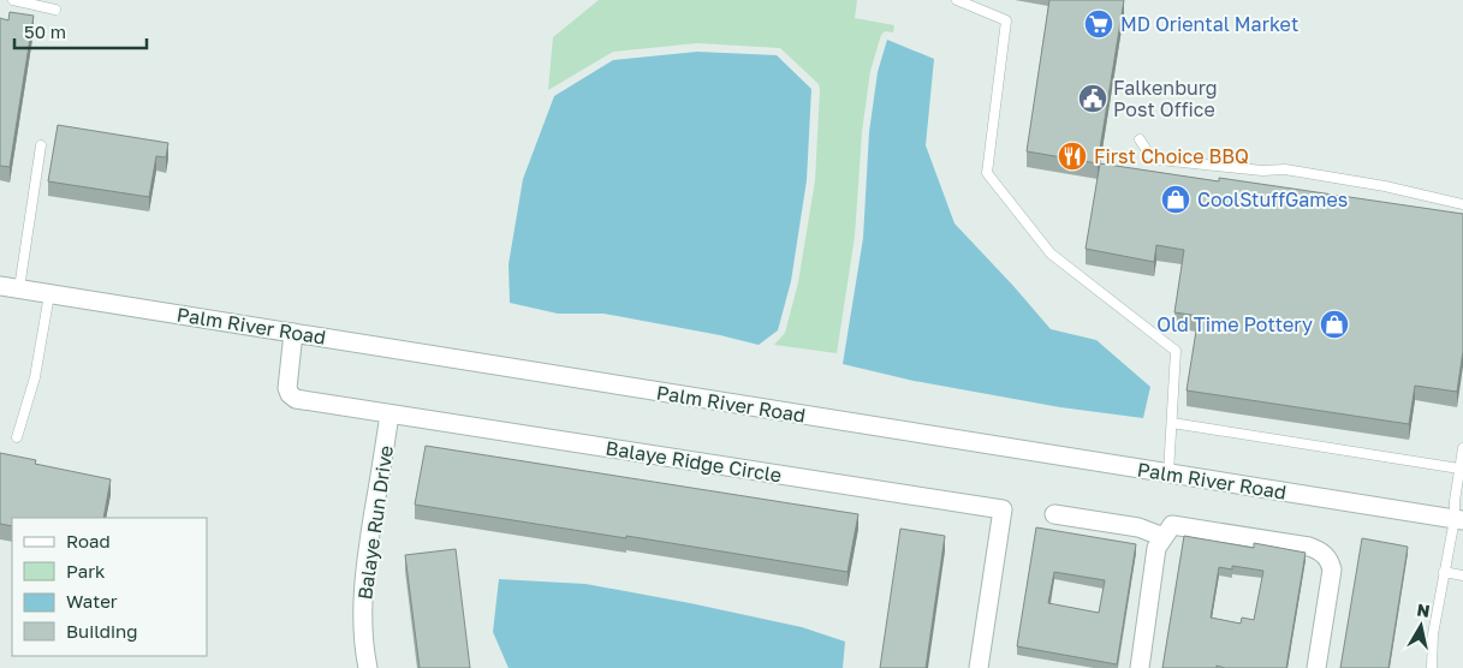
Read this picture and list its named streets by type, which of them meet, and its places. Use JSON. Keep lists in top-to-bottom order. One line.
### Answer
{"streets":{"street":["Palm River Road","Balaye Ridge Circle","Balaye Run Drive"]},"crossings":[["Palm River Road","Balaye Ridge Circle"],["Balaye Ridge Circle","Balaye Run Drive"]],"places":{"supermarket":["MD Oriental Market"],"public building":["Falkenburg Post Office"],"restaurant":["First Choice BBQ"],"shop":["CoolStuffGames","Old Time Pottery"]},"legend":["Road","Park","Water","Building"],"scale_bar":"50 m","north":"top"}
